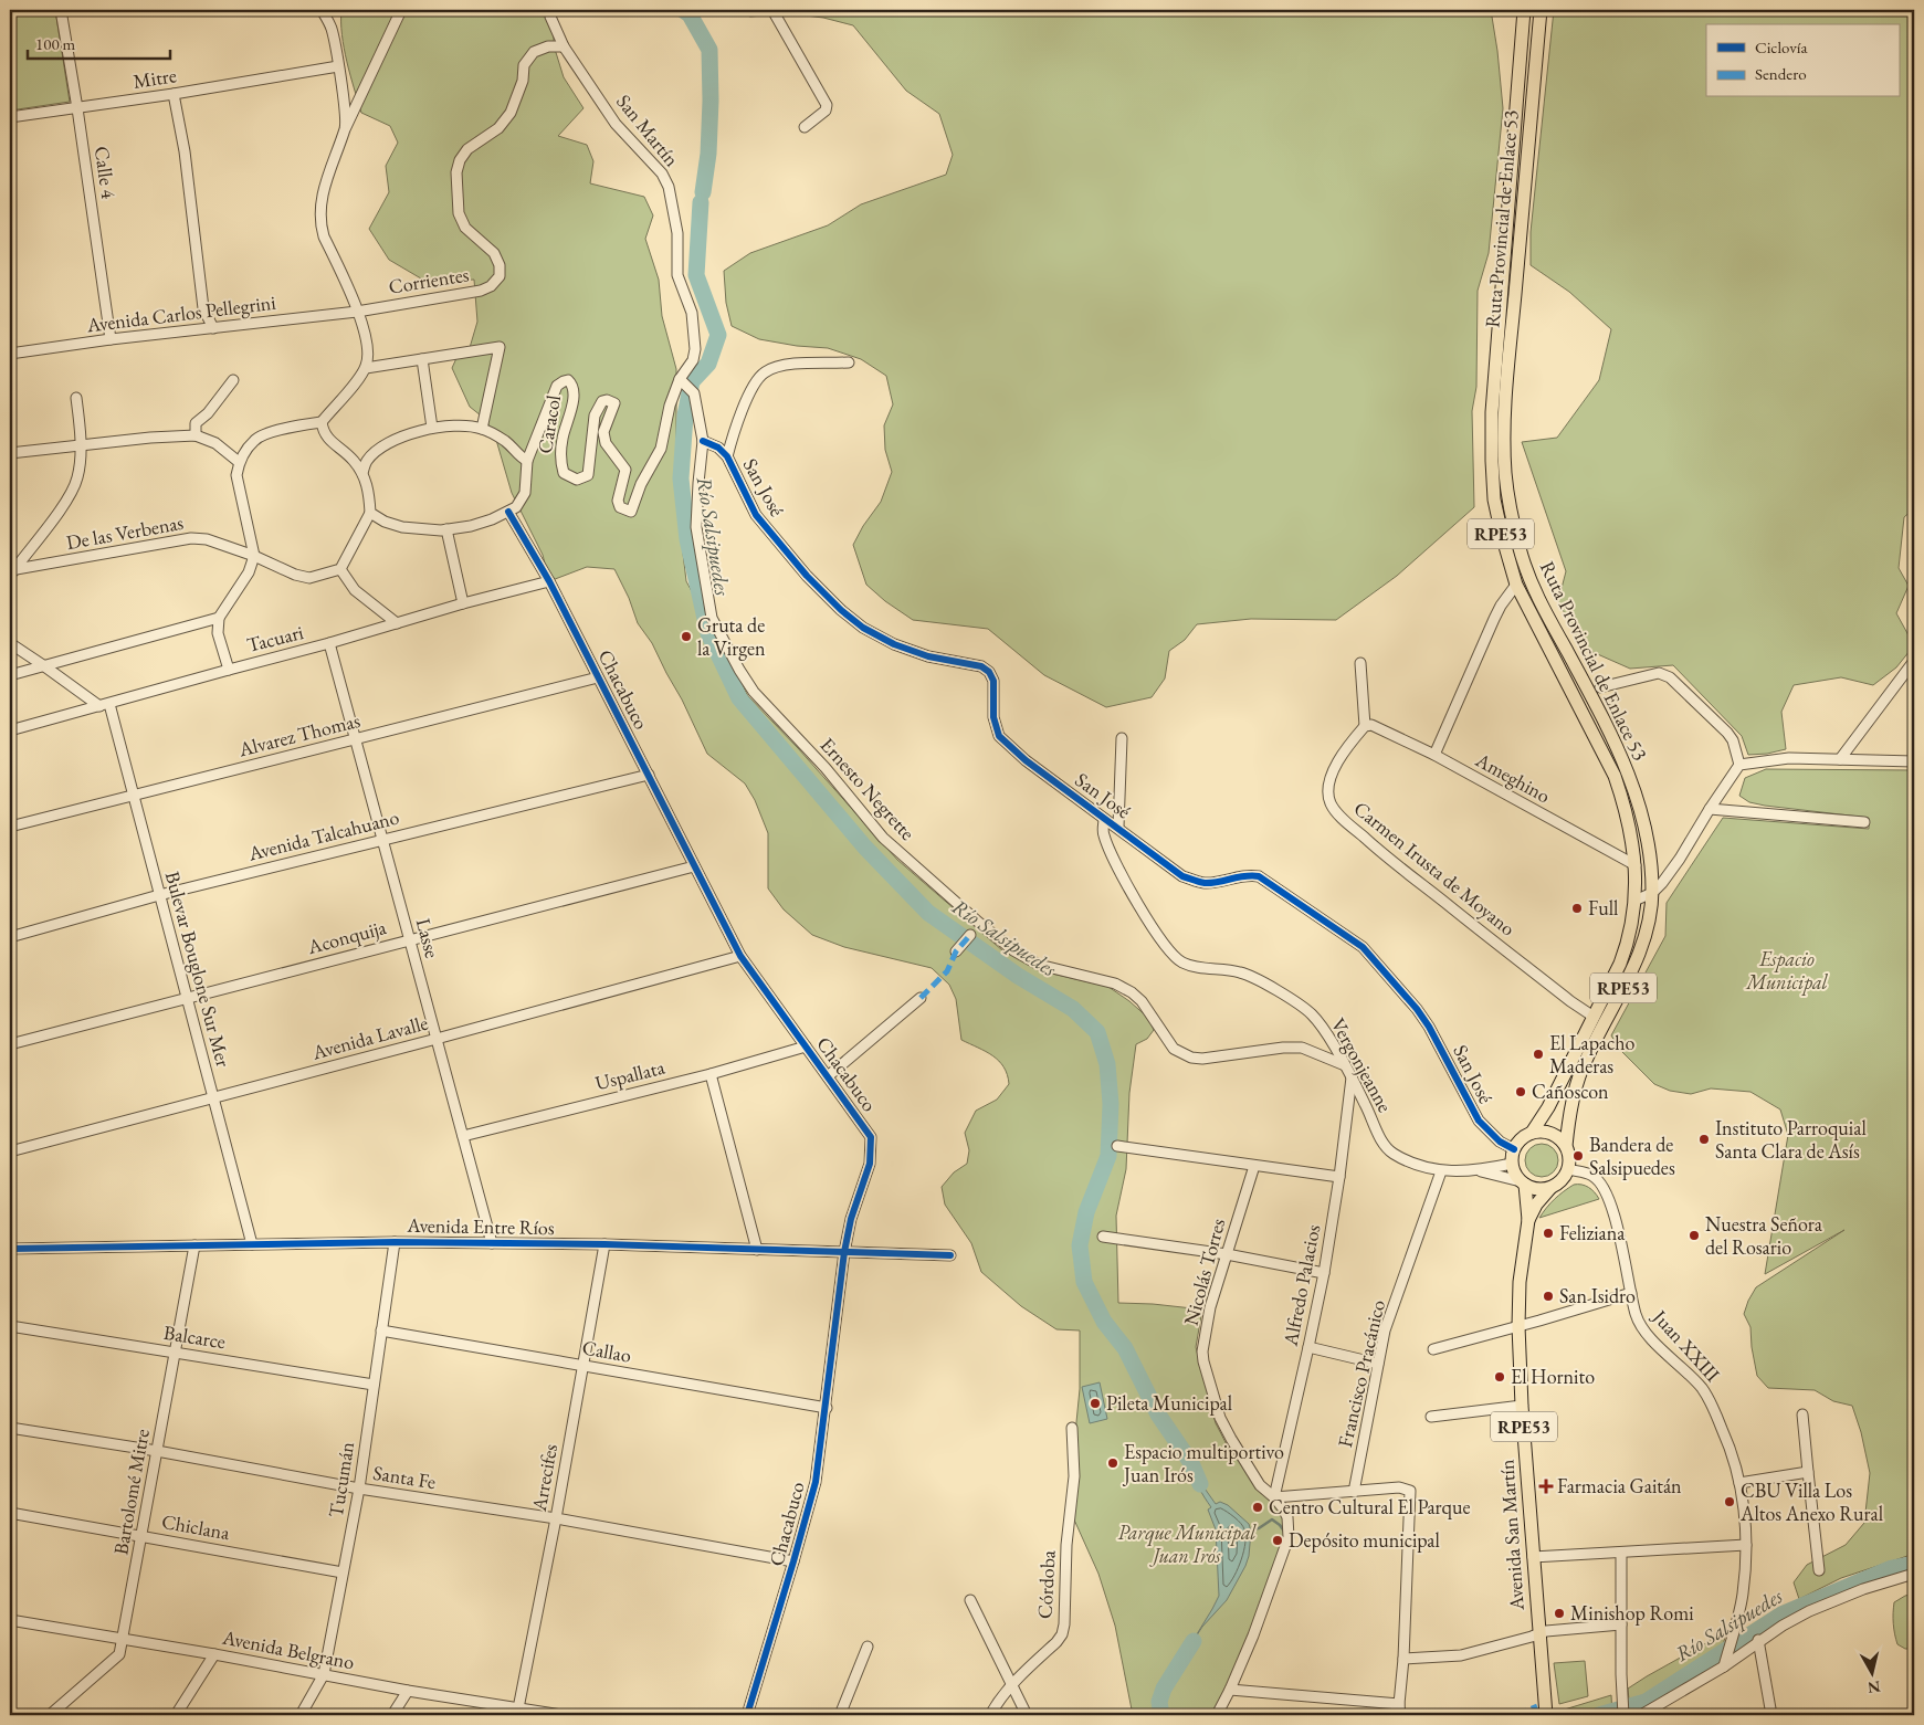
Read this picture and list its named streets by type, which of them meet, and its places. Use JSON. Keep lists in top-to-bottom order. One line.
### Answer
{"streets":{"main road":["Ruta Provincial de Enlace 53","RPE53","Avenida San Martín"],"street":["Mitre","San Martín","Calle 4","Corrientes","Avenida Carlos Pellegrini","Caracol","San José","De las Verbenas","Tacuari","Chacabuco","Alvarez Thomas","Ameghino","Ernesto Negrette","Avenida Talcahuano","Carmen Irusta de Moyano","Aconquija","Lasse","Bulevar Bouglone Sur Mer","Avenida Lavalle","Vergonjeanne","Uspallata","Avenida Entre Ríos","Nicolás Torres","Alfredo Palacios","Balcarce","Juan XXIII","Callao","Francisco Pracánico","Santa Fe","Arrecifes","Tucumán","Bartolomé Mitre","Chiclana","Córdoba","Avenida Belgrano"]},"crossings":[["Mitre","Calle 4"],["San Martín","Corrientes"],["San Martín","Caracol"],["San Martín","Ernesto Negrette"],["Calle 4","Avenida Carlos Pellegrini"],["Ruta Provincial de Enlace 53","San José"],["Ruta Provincial de Enlace 53","RPE53"],["Ruta Provincial de Enlace 53","Ameghino"],["Ruta Provincial de Enlace 53","Carmen Irusta de Moyano"],["Ruta Provincial de Enlace 53","Vergonjeanne"],["Ruta Provincial de Enlace 53","Juan XXIII"],["Ruta Provincial de Enlace 53","Avenida San Martín"],["Corrientes","Avenida Carlos Pellegrini"],["Caracol","Chacabuco"],["Caracol","Ernesto Negrette"],["San José","RPE53"],["San José","Ernesto Negrette"],["San José","Vergonjeanne"],["San José","Juan XXIII"],["San José","Avenida San Martín"],["RPE53","Vergonjeanne"],["RPE53","Juan XXIII"],["RPE53","Avenida San Martín"],["Tacuari","Chacabuco"],["Tacuari","Lasse"],["Tacuari","Bulevar Bouglone Sur Mer"],["Chacabuco","Alvarez Thomas"],["Chacabuco","Avenida Talcahuano"],["Chacabuco","Aconquija"],["Chacabuco","Avenida Lavalle"],["Chacabuco","Uspallata"],["Chacabuco","Avenida Entre Ríos"],["Chacabuco","Callao"],["Chacabuco","Santa Fe"],["Alvarez Thomas","Lasse"],["Alvarez Thomas","Bulevar Bouglone Sur Mer"],["Ameghino","Carmen Irusta de Moyano"],["Ernesto Negrette","Vergonjeanne"],["Avenida Talcahuano","Lasse"],["Avenida Talcahuano","Bulevar Bouglone Sur Mer"],["Aconquija","Lasse"],["Aconquija","Bulevar Bouglone Sur Mer"],["Lasse","Avenida Lavalle"],["Lasse","Uspallata"],["Lasse","Avenida Entre Ríos"],["Bulevar Bouglone Sur Mer","Avenida Lavalle"],["Bulevar Bouglone Sur Mer","Avenida Entre Ríos"],["Vergonjeanne","Alfredo Palacios"],["Vergonjeanne","Juan XXIII"],["Vergonjeanne","Francisco Pracánico"],["Vergonjeanne","Avenida San Martín"],["Avenida Entre Ríos","Arrecifes"],["Avenida Entre Ríos","Tucumán"],["Avenida Entre Ríos","Bartolomé Mitre"],["Nicolás Torres","Alfredo Palacios"],["Balcarce","Tucumán"],["Balcarce","Bartolomé Mitre"],["Juan XXIII","Avenida San Martín"],["Callao","Arrecifes"],["Callao","Tucumán"],["Santa Fe","Arrecifes"],["Santa Fe","Tucumán"],["Santa Fe","Bartolomé Mitre"],["Arrecifes","Avenida Belgrano"],["Tucumán","Chiclana"],["Tucumán","Avenida Belgrano"],["Bartolomé Mitre","Chiclana"],["Bartolomé Mitre","Avenida Belgrano"]],"water":["Río Salsipuedes"],"parks":["Espacio Municipal","Parque Municipal Juan Irós"],"places":{"other":["Gruta de la Virgen","Full","El Lapacho Maderas","Cañoscon","Instituto Parroquial Santa Clara de Asís","Bandera de Salsipuedes","Feliziana","Nuestra Señora del Rosario","San Isidro","El Hornito","Pileta Municipal","Espacio multiportivo Juan Irós","CBU Villa Los Altos Anexo Rural","Centro Cultural El Parque","Depósito municipal","Minishop Romi"],"health":["Farmacia Gaitán"]},"legend":["Ciclovía","Sendero"],"scale_bar":"100 m","north":"bottom"}
